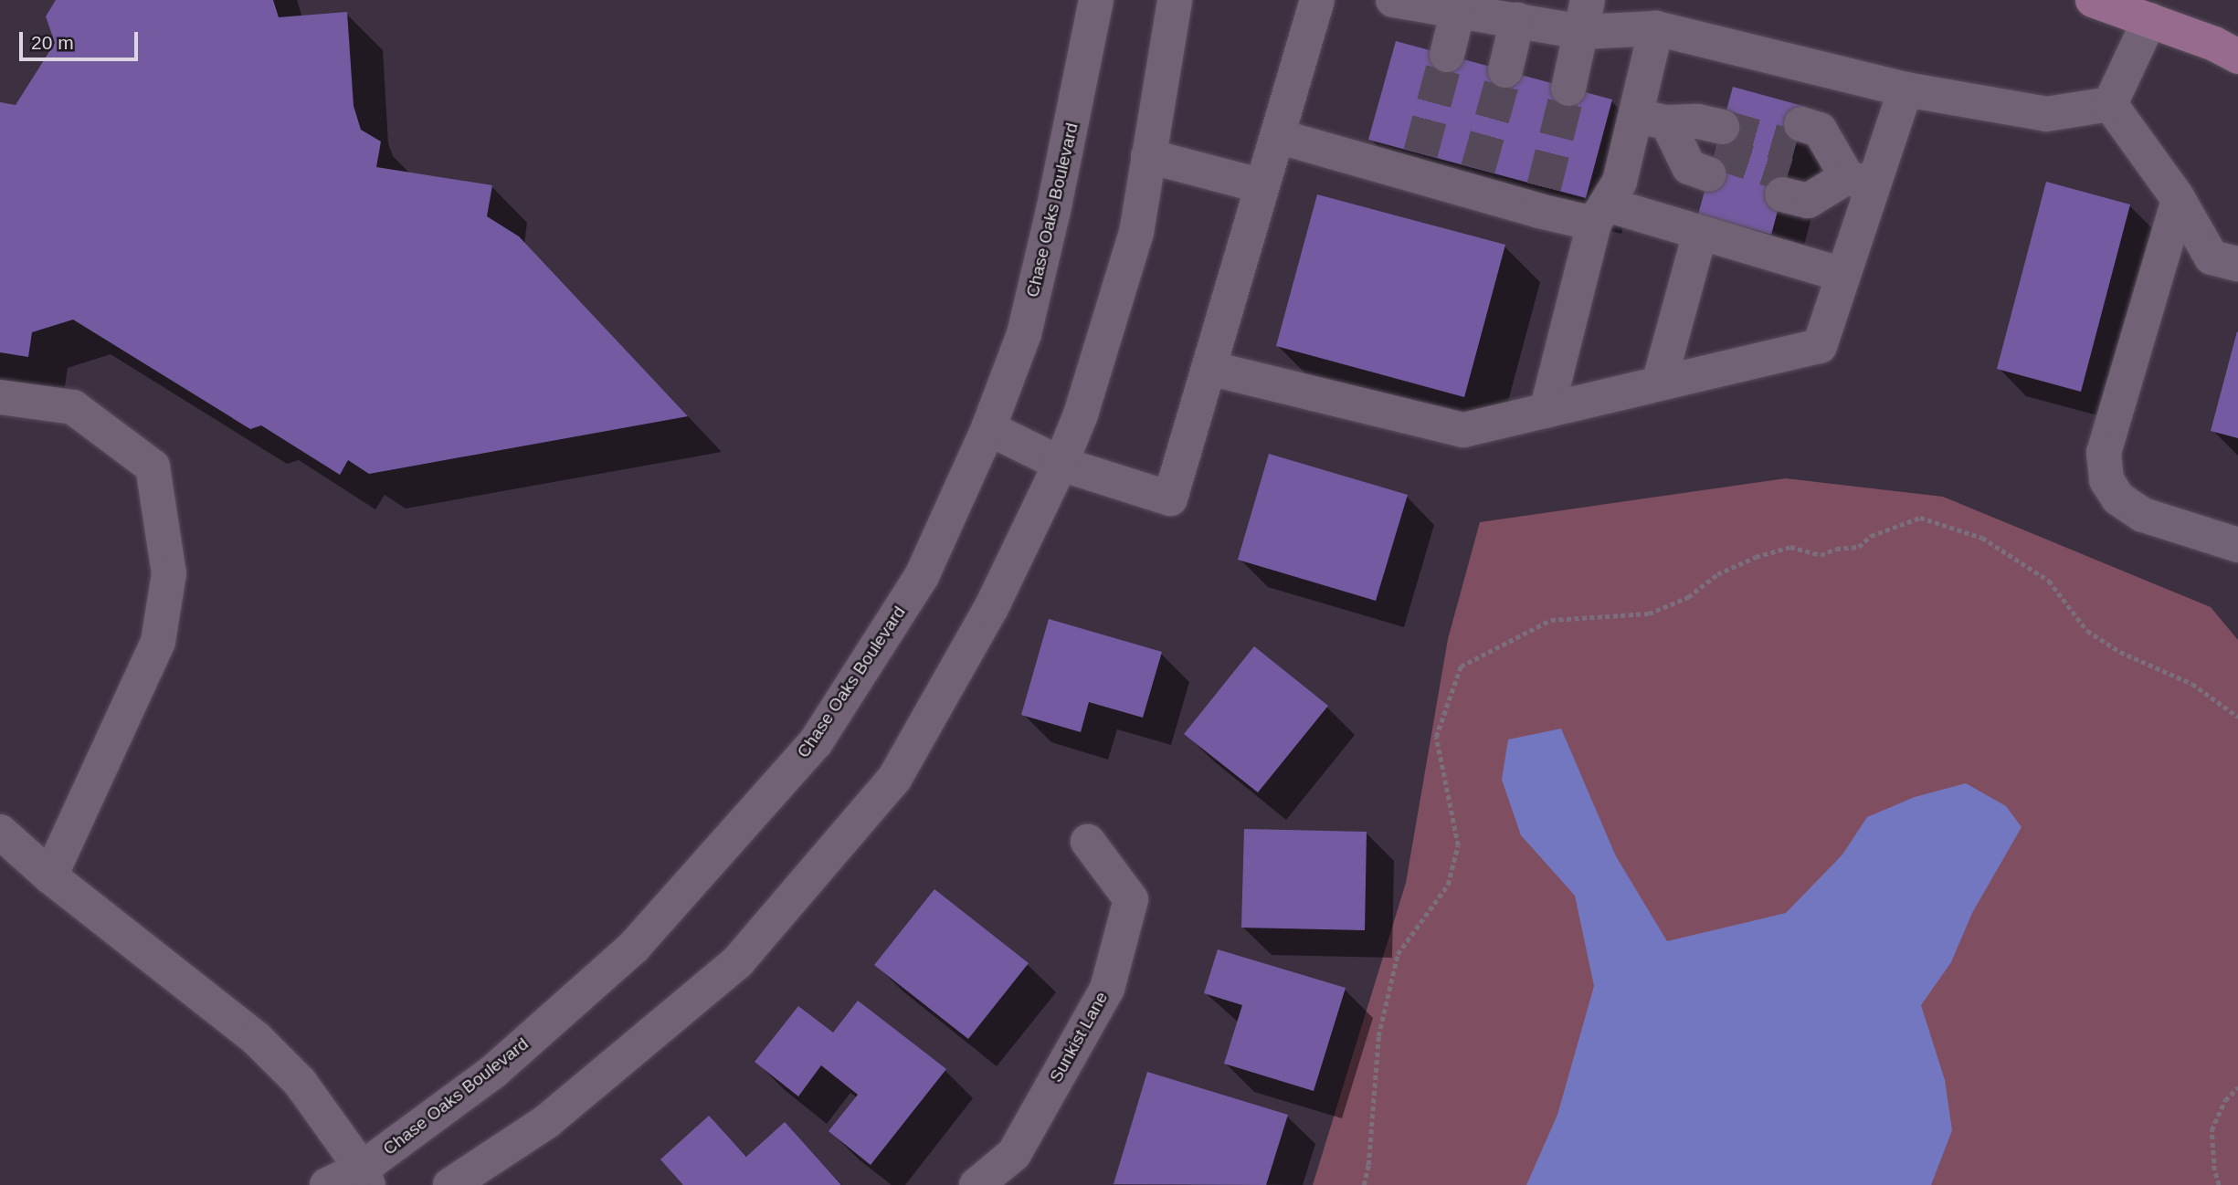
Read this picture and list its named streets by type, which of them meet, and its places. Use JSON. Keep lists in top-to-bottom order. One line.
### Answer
{"streets":{"street":["Chase Oaks Boulevard","Sunkist Lane"]},"scale_bar":"20 m"}
